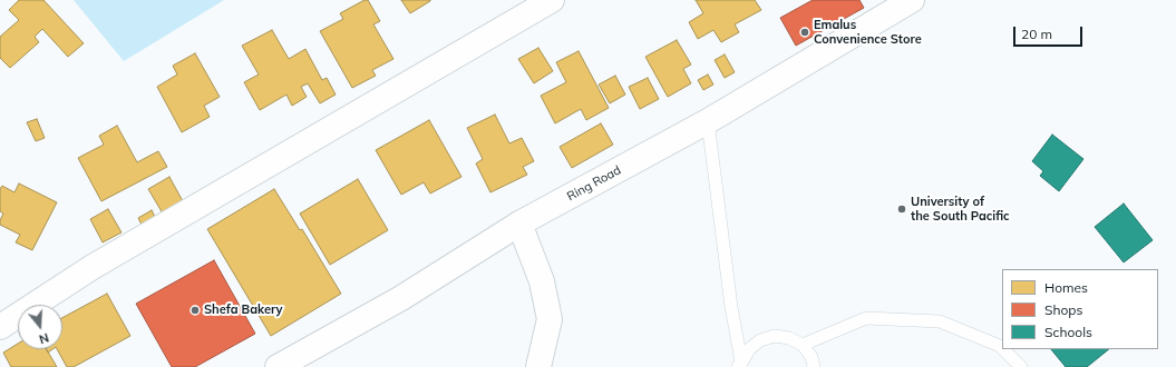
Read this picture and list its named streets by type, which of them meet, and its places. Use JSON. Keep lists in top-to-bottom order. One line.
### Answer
{"streets":{"street":["Ring Road"]},"places":["Emalus Convenience Store","University of the South Pacific","Shefa Bakery"],"legend":["Homes","Shops","Schools"],"scale_bar":"20 m","north":"bottom"}
